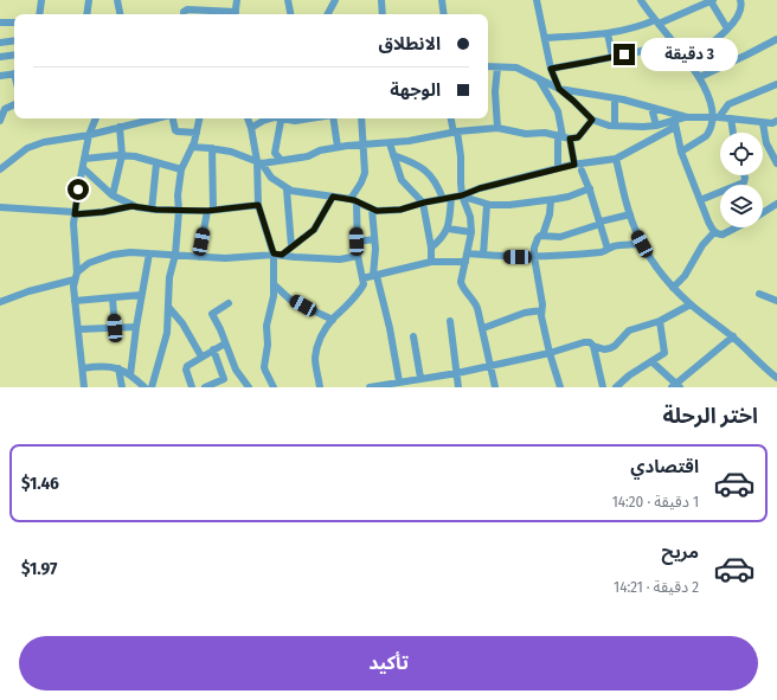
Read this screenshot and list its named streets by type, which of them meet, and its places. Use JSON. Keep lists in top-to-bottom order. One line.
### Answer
{"page":{"banner":["الانطلاق","الوجهة"],"bubble":"3 دقيقة","heading":"اختر الرحلة","list":[{"name":"اقتصادي","note":"1 دقيقة · 14:20","value":"$1.46"},{"name":"مريح","note":"2 دقيقة · 14:21","value":"$1.97"}],"buttons":"تأكيد"}}
